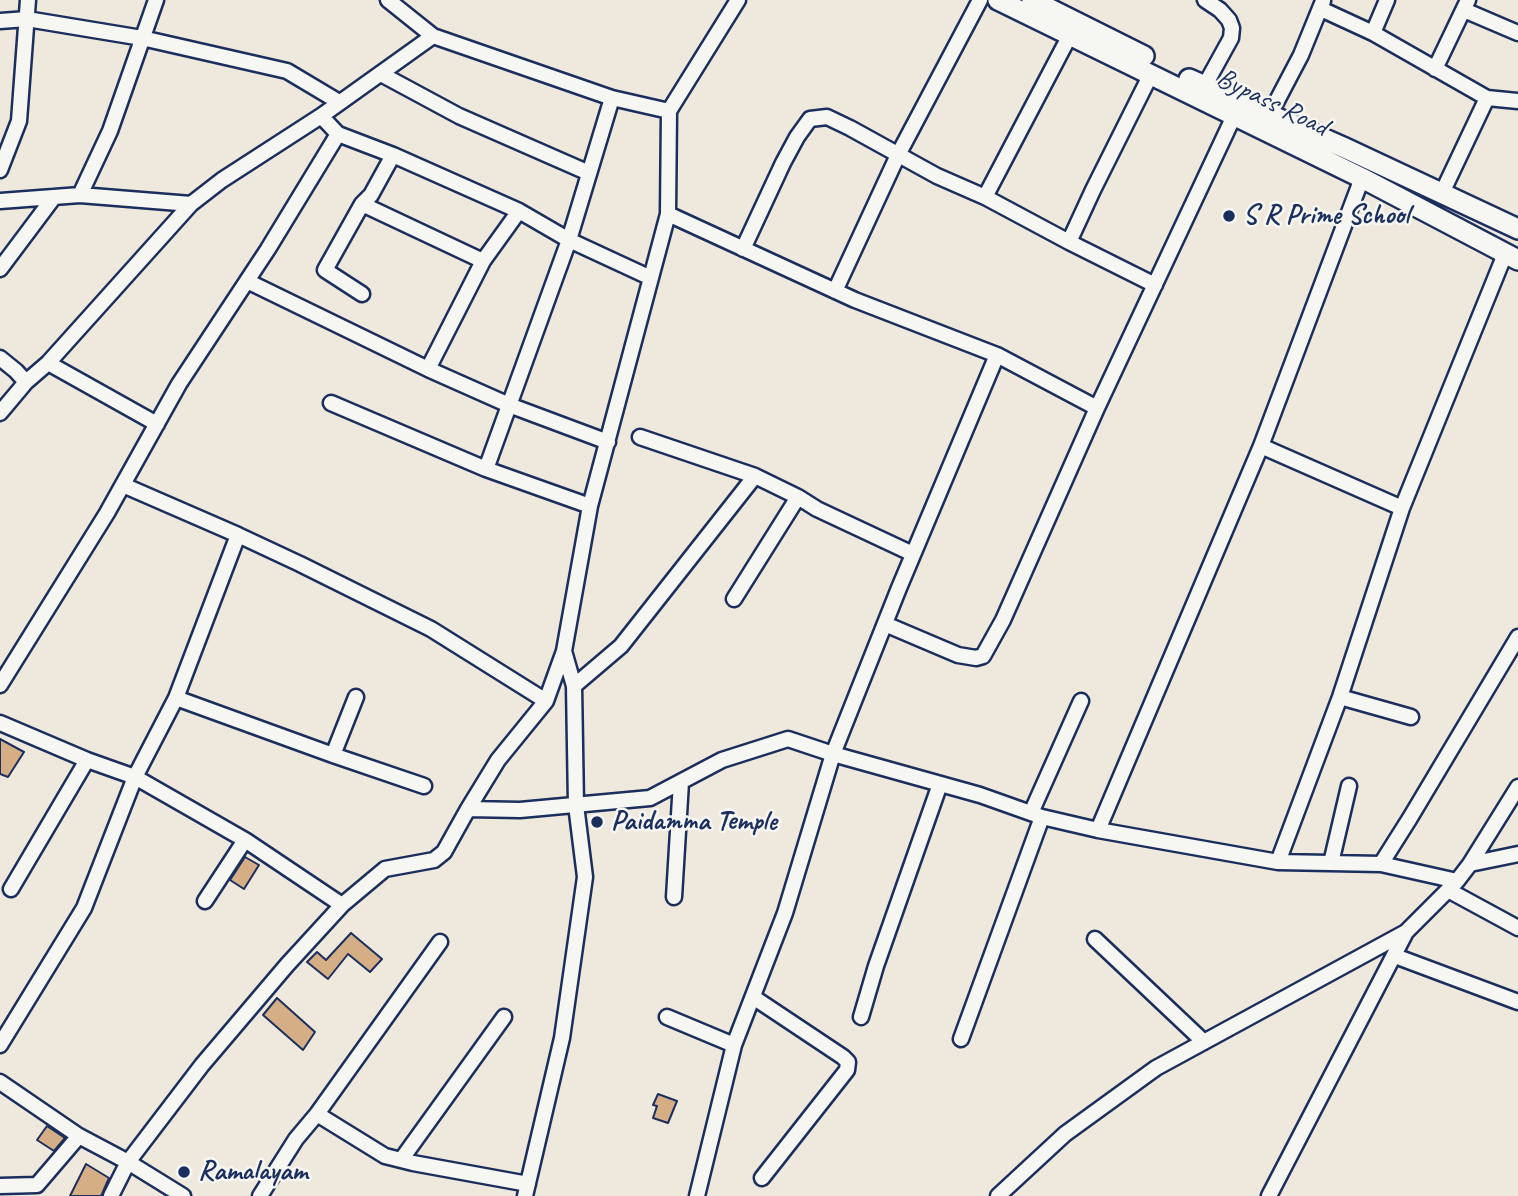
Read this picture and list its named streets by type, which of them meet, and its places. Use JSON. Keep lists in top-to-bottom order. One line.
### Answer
{"streets":{"main road":["Bypass Road"]},"places":["S R Prime School","Paidamma Temple","Ramalayam"]}
